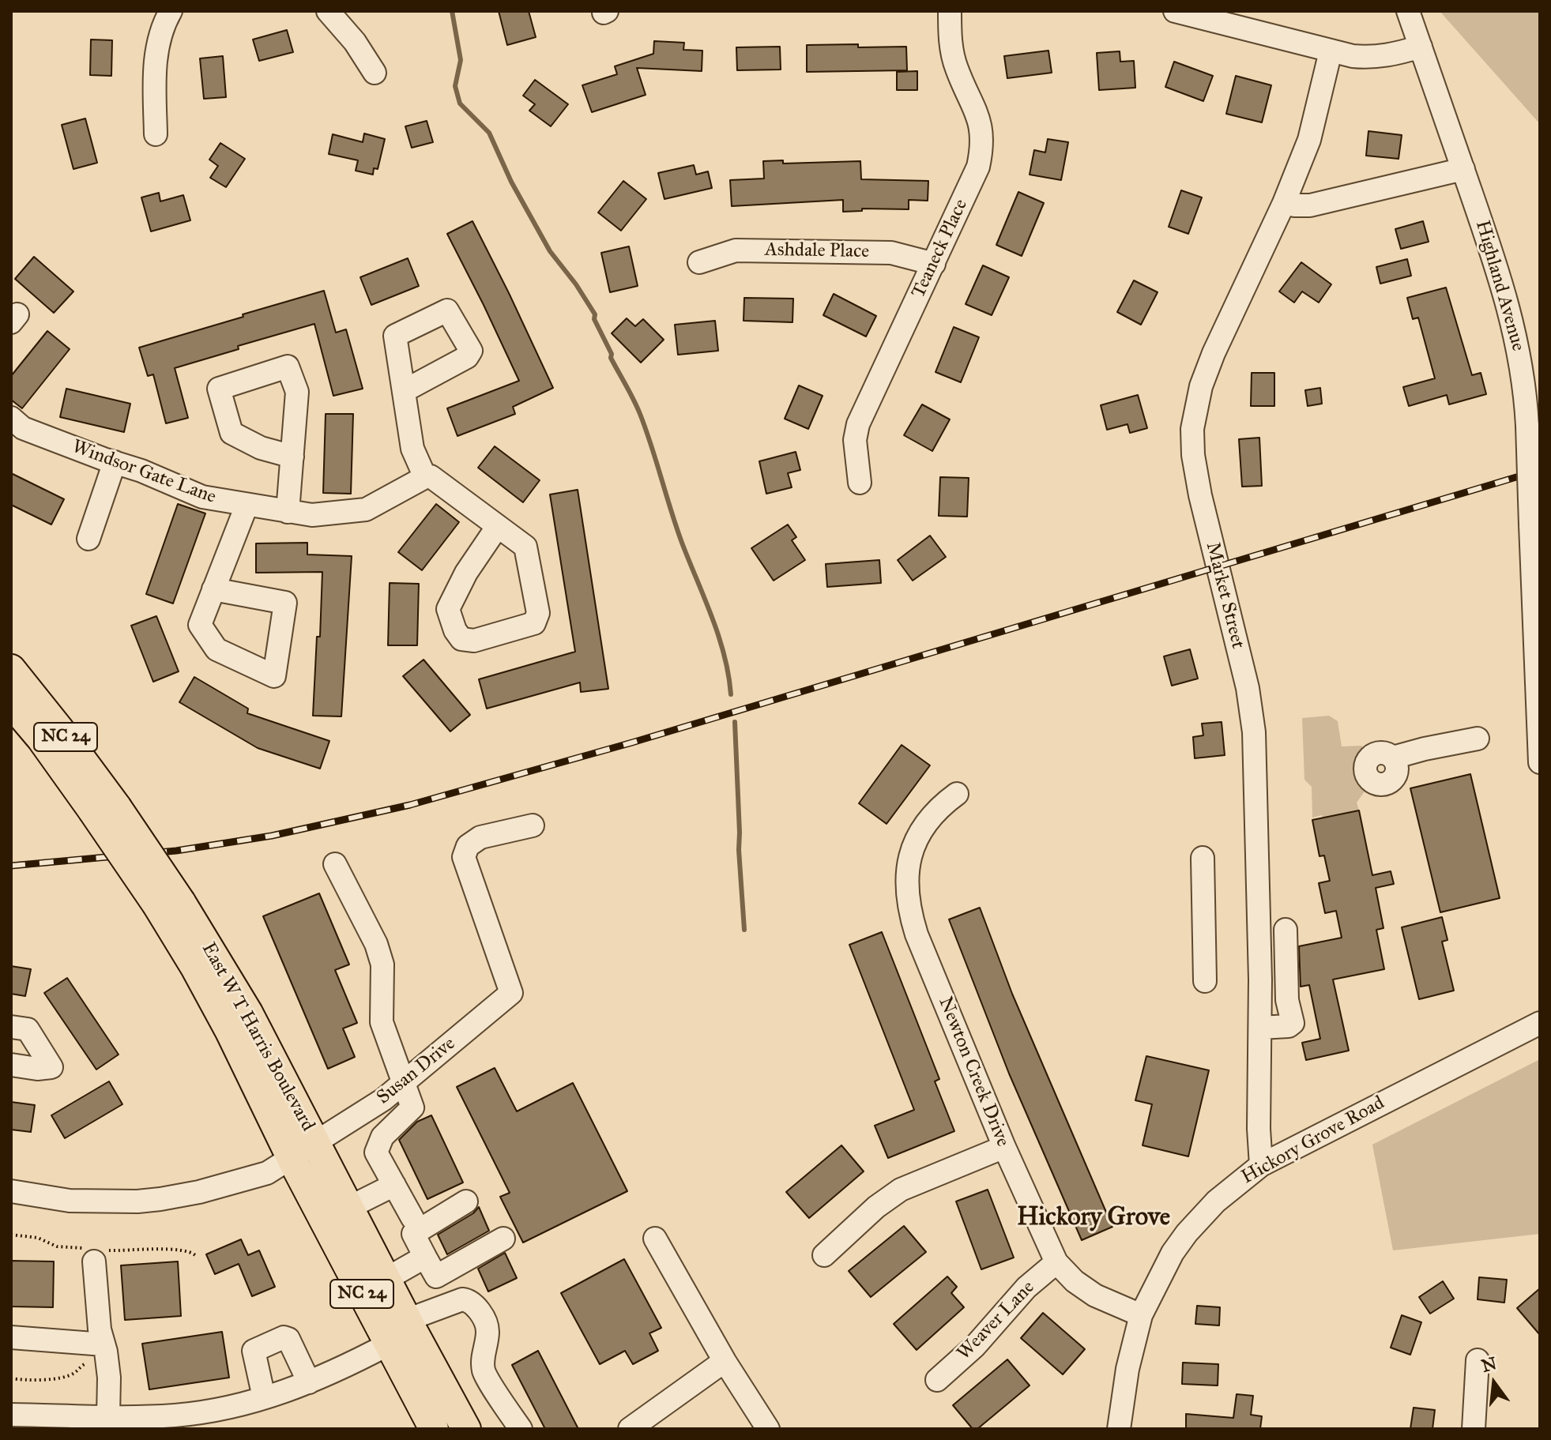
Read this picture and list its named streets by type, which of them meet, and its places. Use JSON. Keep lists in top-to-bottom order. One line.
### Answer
{"streets":{"main road":["NC 24","East W T Harris Boulevard"],"street":["Teaneck Place","Ashdale Place","Highland Avenue","Windsor Gate Lane","Market Street","Susan Drive","Newton Creek Drive","Hickory Grove Road","Weaver Lane"]},"crossings":[["Teaneck Place","Ashdale Place"],["Market Street","Hickory Grove Road"],["East W T Harris Boulevard","Susan Drive"],["Newton Creek Drive","Hickory Grove Road"],["Newton Creek Drive","Weaver Lane"]],"districts":["Hickory Grove"],"north":"top"}
